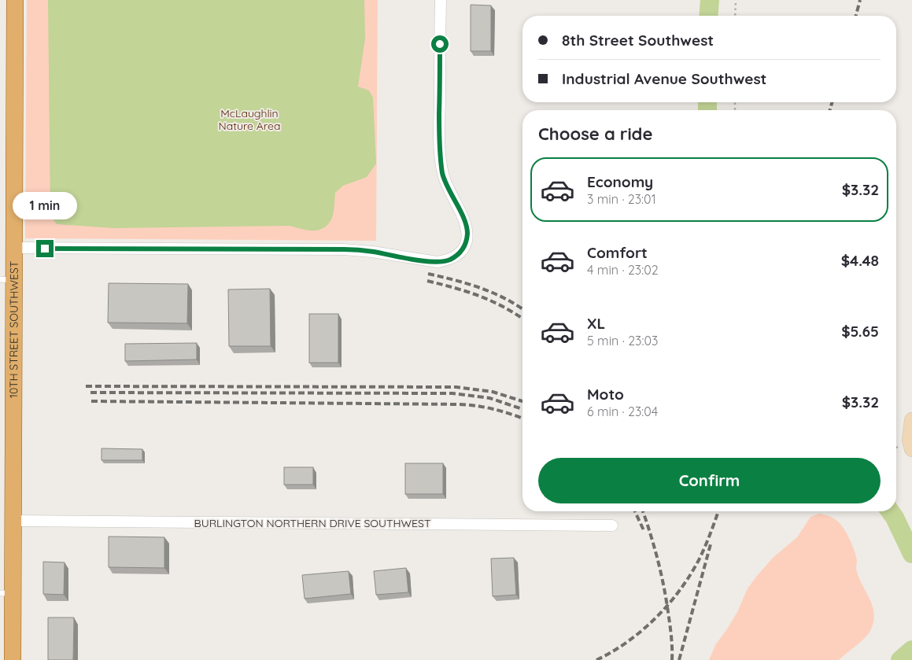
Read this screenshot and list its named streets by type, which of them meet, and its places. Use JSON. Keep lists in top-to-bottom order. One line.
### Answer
{"streets":{"main road":["10TH STREET SOUTHWEST"],"street":["BURLINGTON NORTHERN DRIVE SOUTHWEST"]},"crossings":[["10TH STREET SOUTHWEST","BURLINGTON NORTHERN DRIVE SOUTHWEST"]],"parks":["McLaughlin Nature Area"],"page":{"banner":["8th Street Southwest","Industrial Avenue Southwest"],"heading":"Choose a ride","list":[{"name":"Economy","note":"3 min · 23:01","value":"$3.32"},{"name":"Comfort","note":"4 min · 23:02","value":"$4.48"},{"name":"XL","note":"5 min · 23:03","value":"$5.65"},{"name":"Moto","note":"6 min · 23:04","value":"$3.32"}],"bubble":"1 min","buttons":"Confirm"}}
